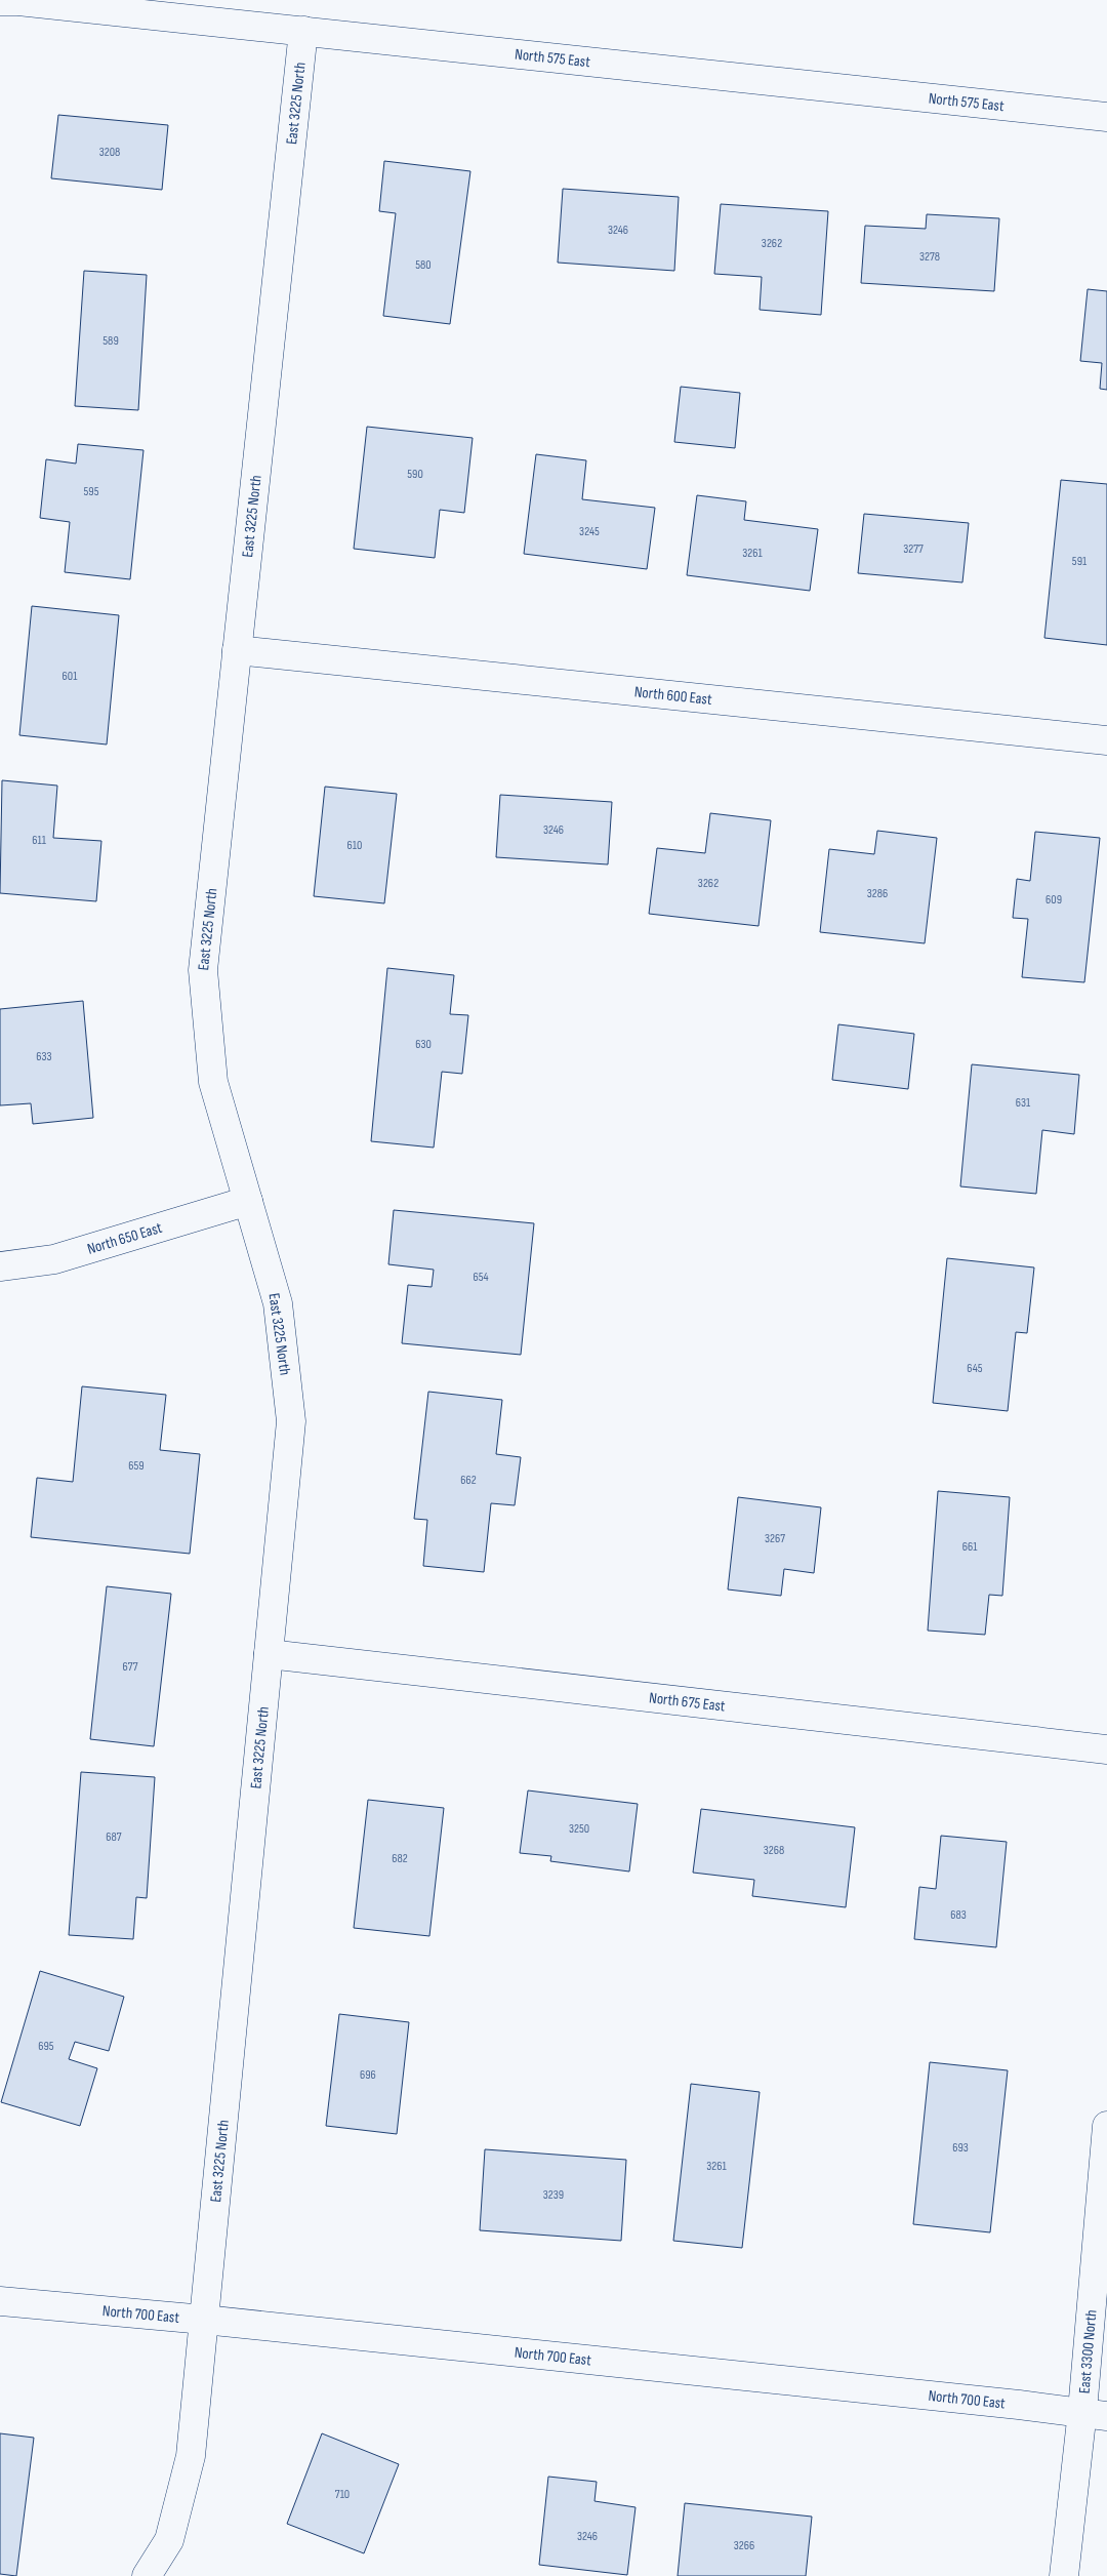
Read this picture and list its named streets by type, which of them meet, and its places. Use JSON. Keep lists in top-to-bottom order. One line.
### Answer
{"streets":{"street":["North 575 East","East 3225 North","North 600 East","North 650 East","North 675 East","North 700 East","East 3300 North"]},"crossings":[["North 575 East","East 3225 North"],["East 3225 North","North 600 East"],["East 3225 North","North 650 East"],["East 3225 North","North 675 East"],["East 3225 North","North 700 East"],["North 700 East","East 3300 North"]],"house_numbers":["3208","3246","3262","3278","580","589","590","595","3245","3277","3261","591","601","3246","611","610","3262","3286","609","630","633","631","654","645","659","662","3267","661","677","3250","687","3268","682","683","695","696","693","3261","3239","710","3246","3266"]}
